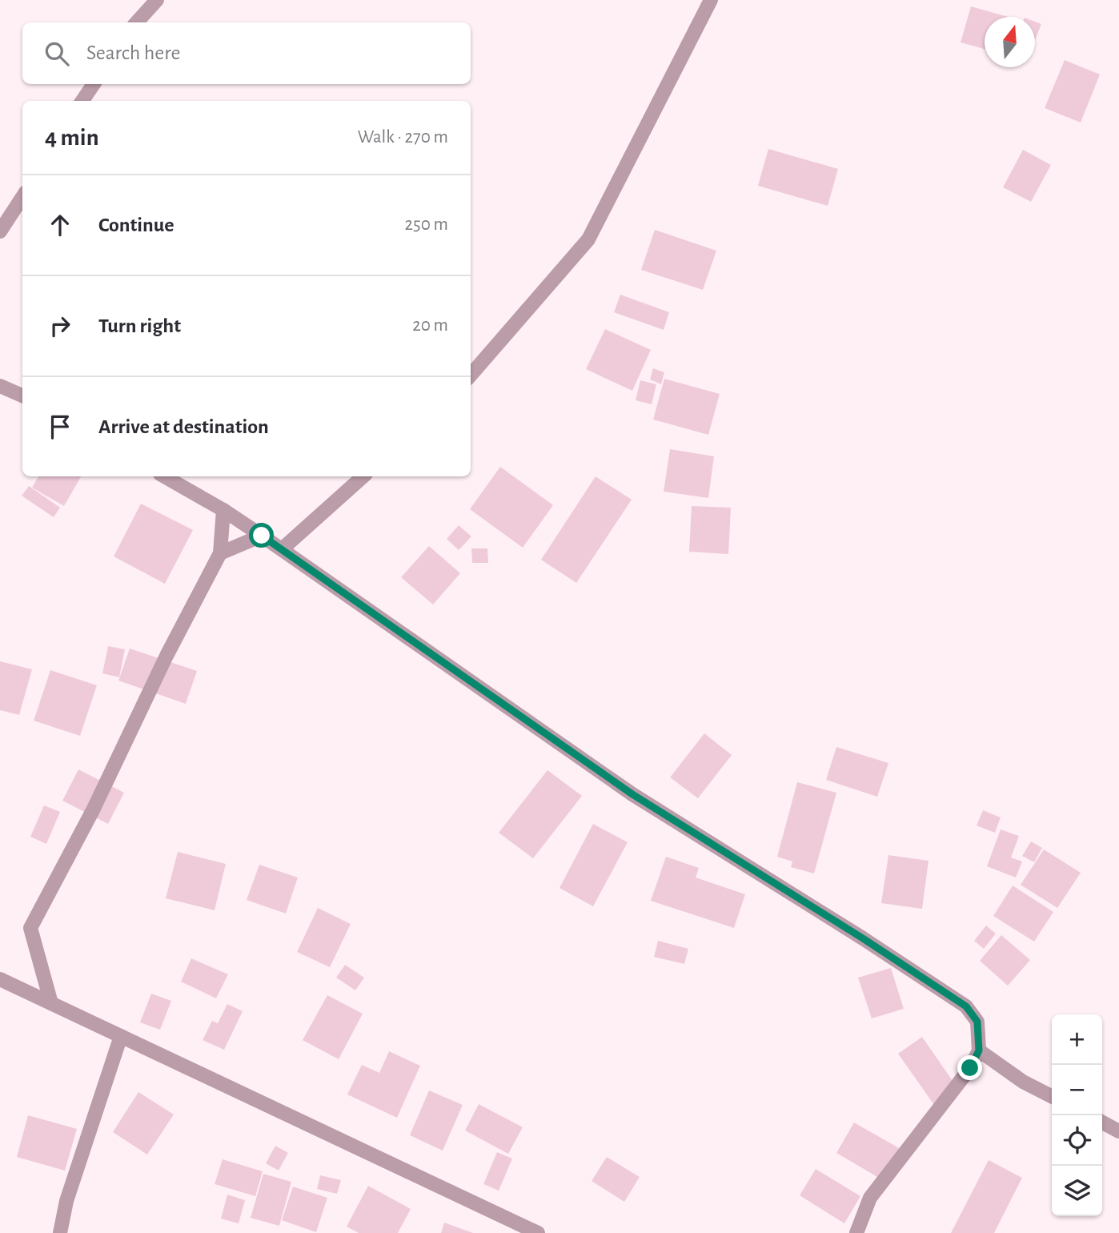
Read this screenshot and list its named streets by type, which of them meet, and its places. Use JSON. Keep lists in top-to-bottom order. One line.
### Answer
{"north":"top","page":{"search":"Search here","heading":["4 min","Walk · 270 m"],"list":[["Continue","250 m"],["Turn right","20 m"],"Arrive at destination"],"map_buttons":["+","−"]}}
